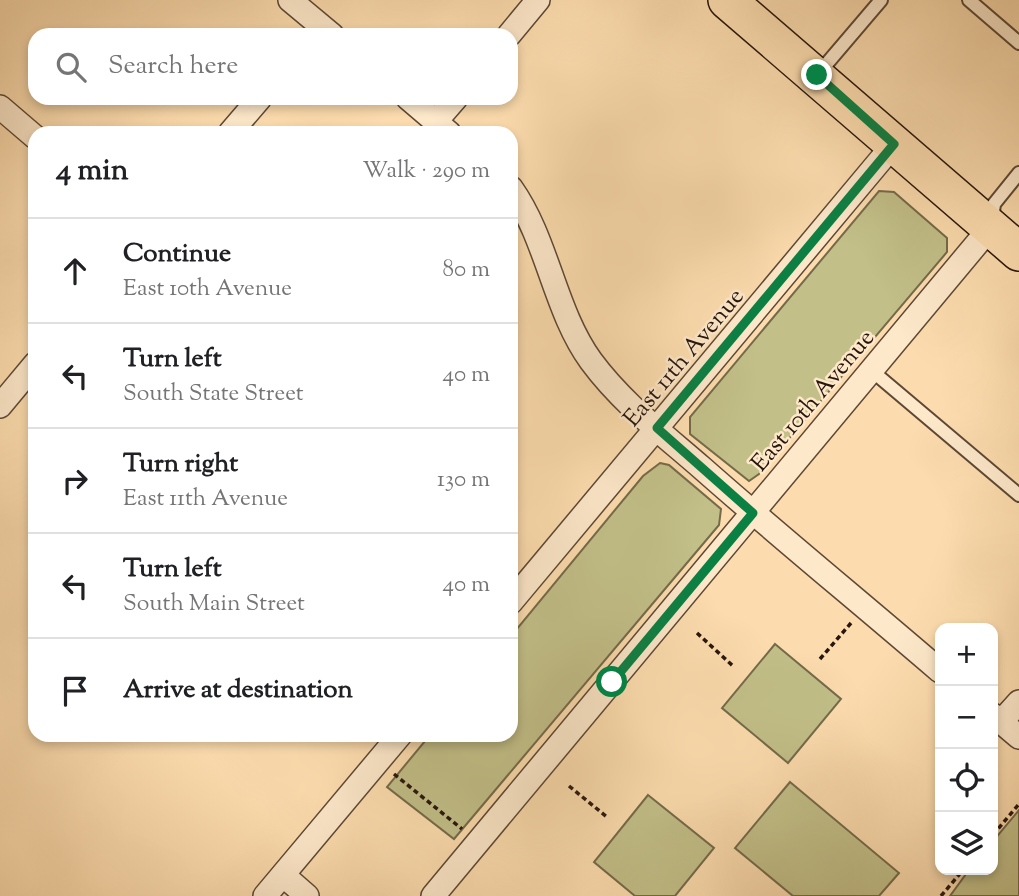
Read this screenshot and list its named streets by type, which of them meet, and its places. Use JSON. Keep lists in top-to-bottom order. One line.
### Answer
{"streets":{"street":["East 11th Avenue","East 10th Avenue"]},"page":{"search":"Search here","heading":["4 min","Walk · 290 m"],"list":[["Continue","East 10th Avenue","80 m"],["Turn left","South State Street","40 m"],["Turn right","East 11th Avenue","130 m"],["Turn left","South Main Street","40 m"],"Arrive at destination"],"map_buttons":["+","−"]}}
